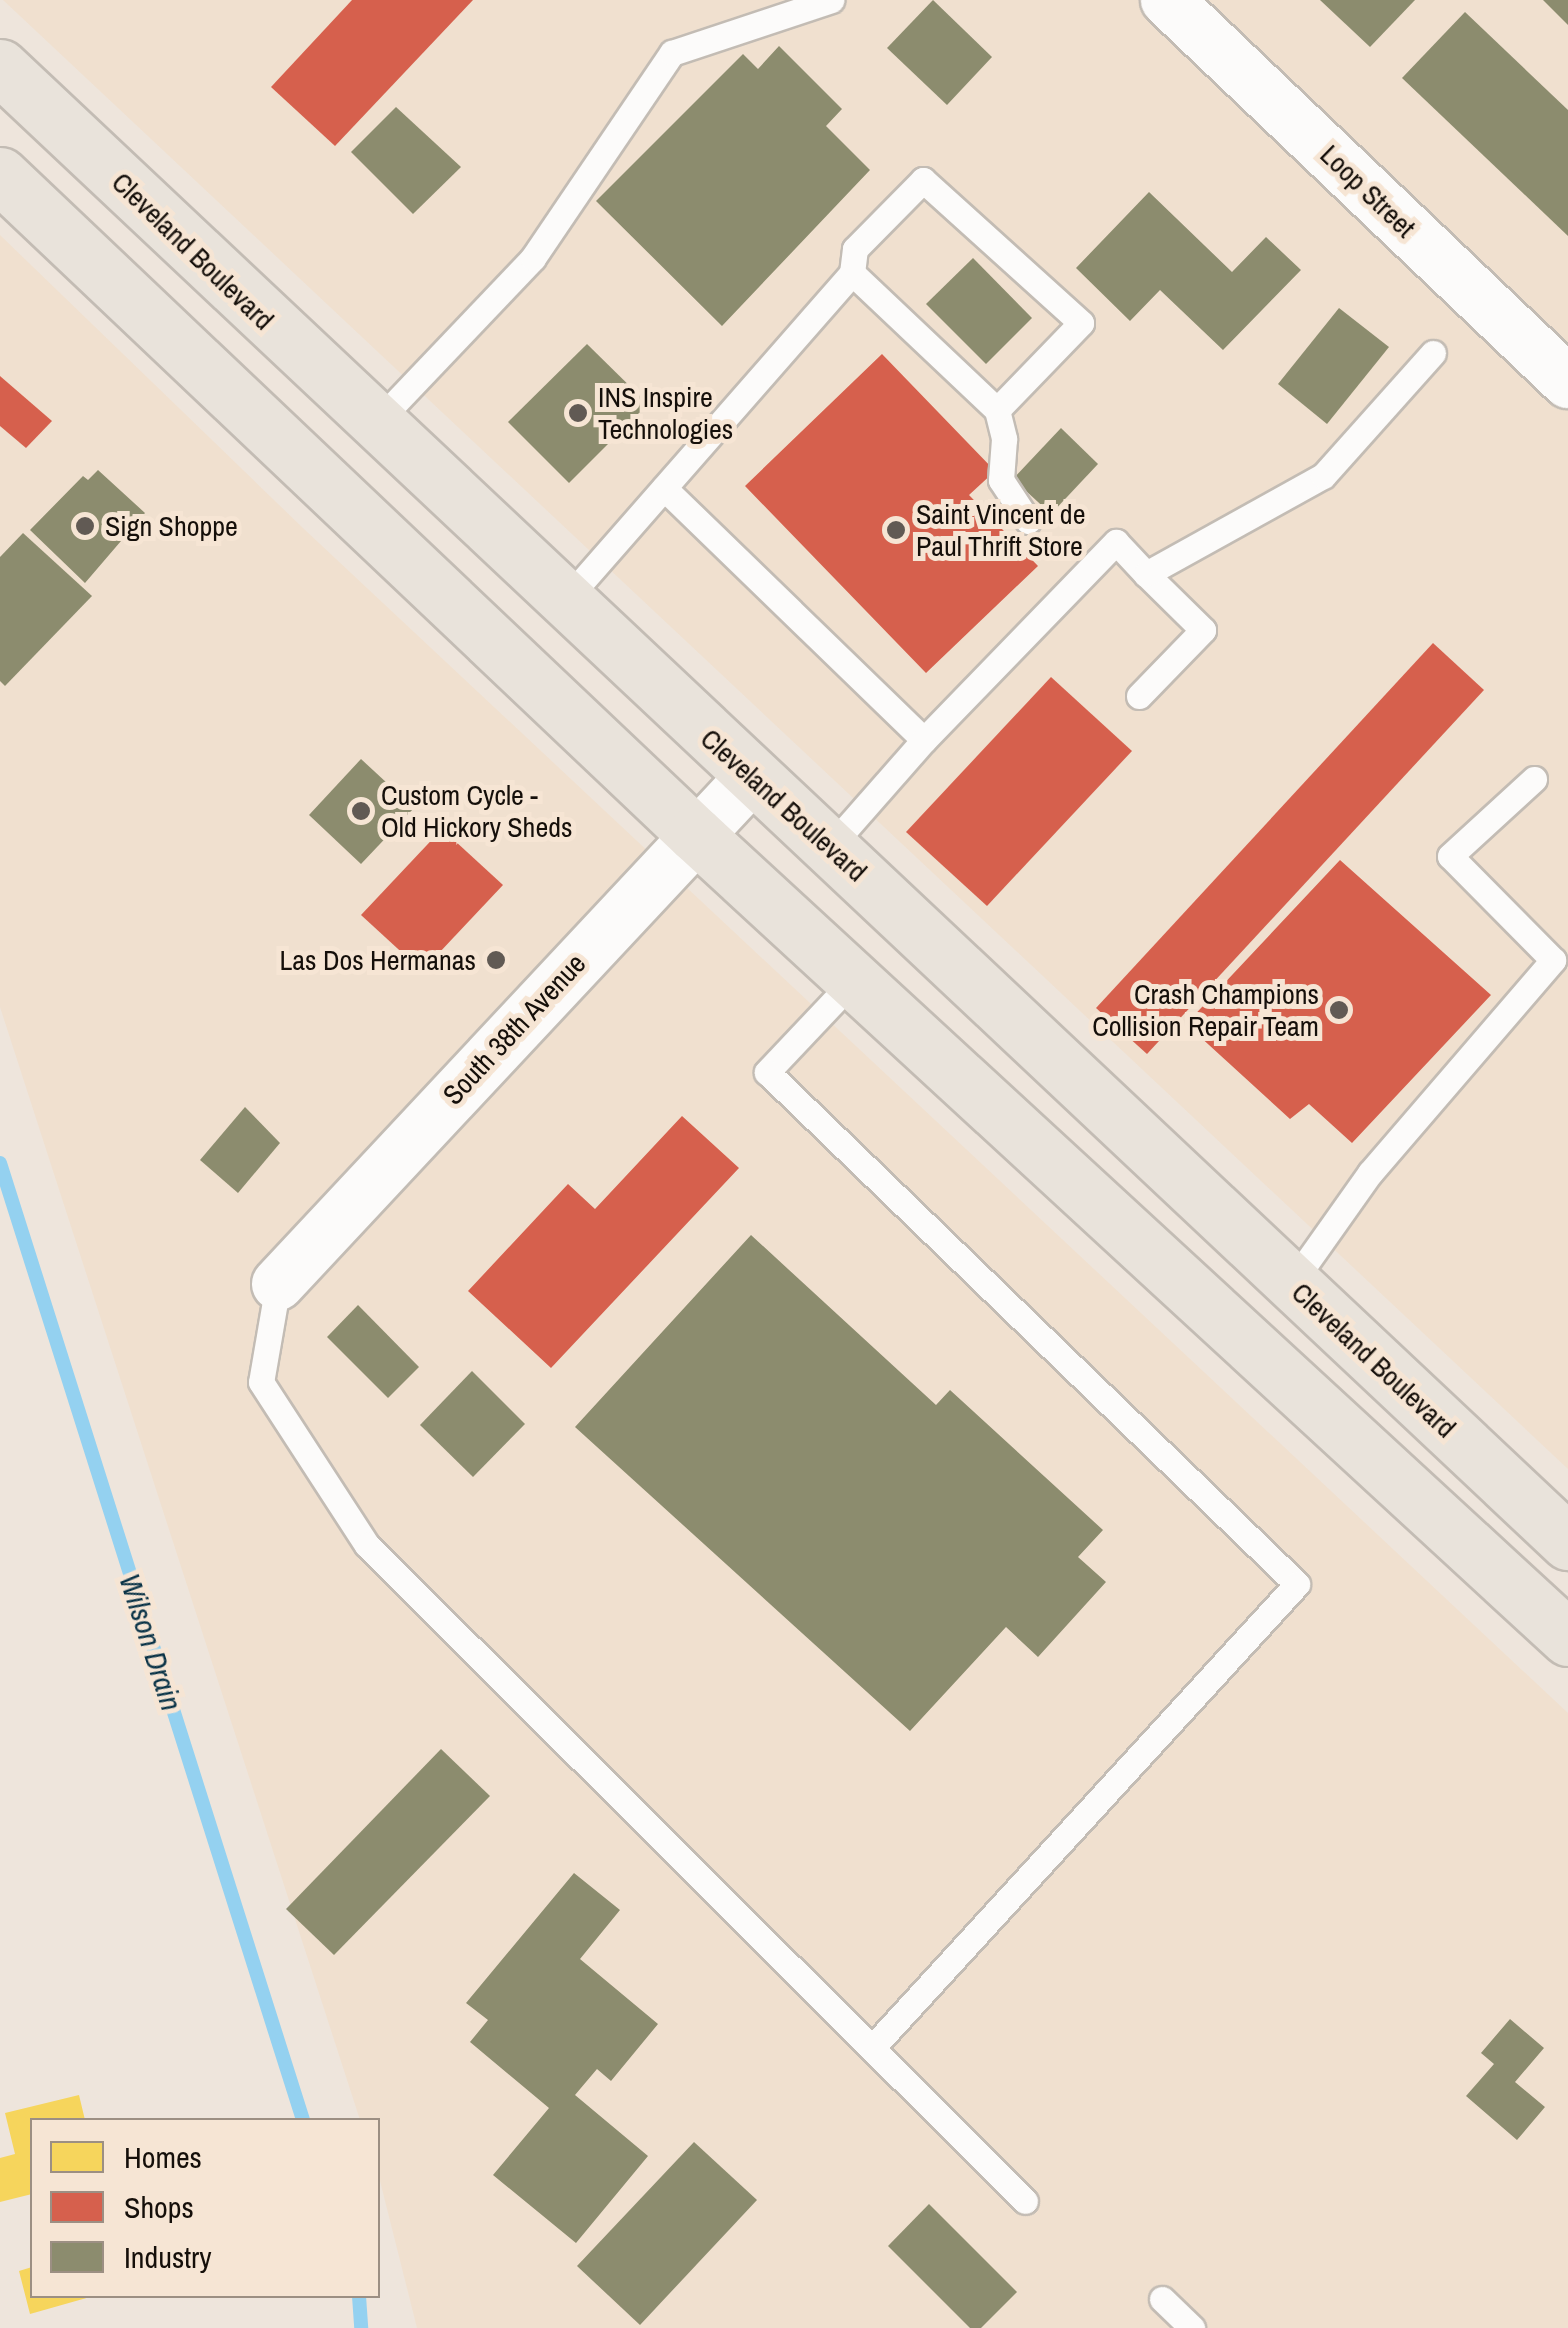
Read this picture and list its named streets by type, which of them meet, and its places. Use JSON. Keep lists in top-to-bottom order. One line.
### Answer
{"streets":{"main road":["Cleveland Boulevard"],"street":["Loop Street","South 38th Avenue"]},"crossings":[["Cleveland Boulevard","South 38th Avenue"]],"water":["Wilson Drain"],"places":["INS Inspire Technologies","Sign Shoppe","Saint Vincent de Paul Thrift Store","Custom Cycle - Old Hickory Sheds","Las Dos Hermanas","Crash Champions Collision Repair Team"],"legend":["Homes","Shops","Industry"]}
